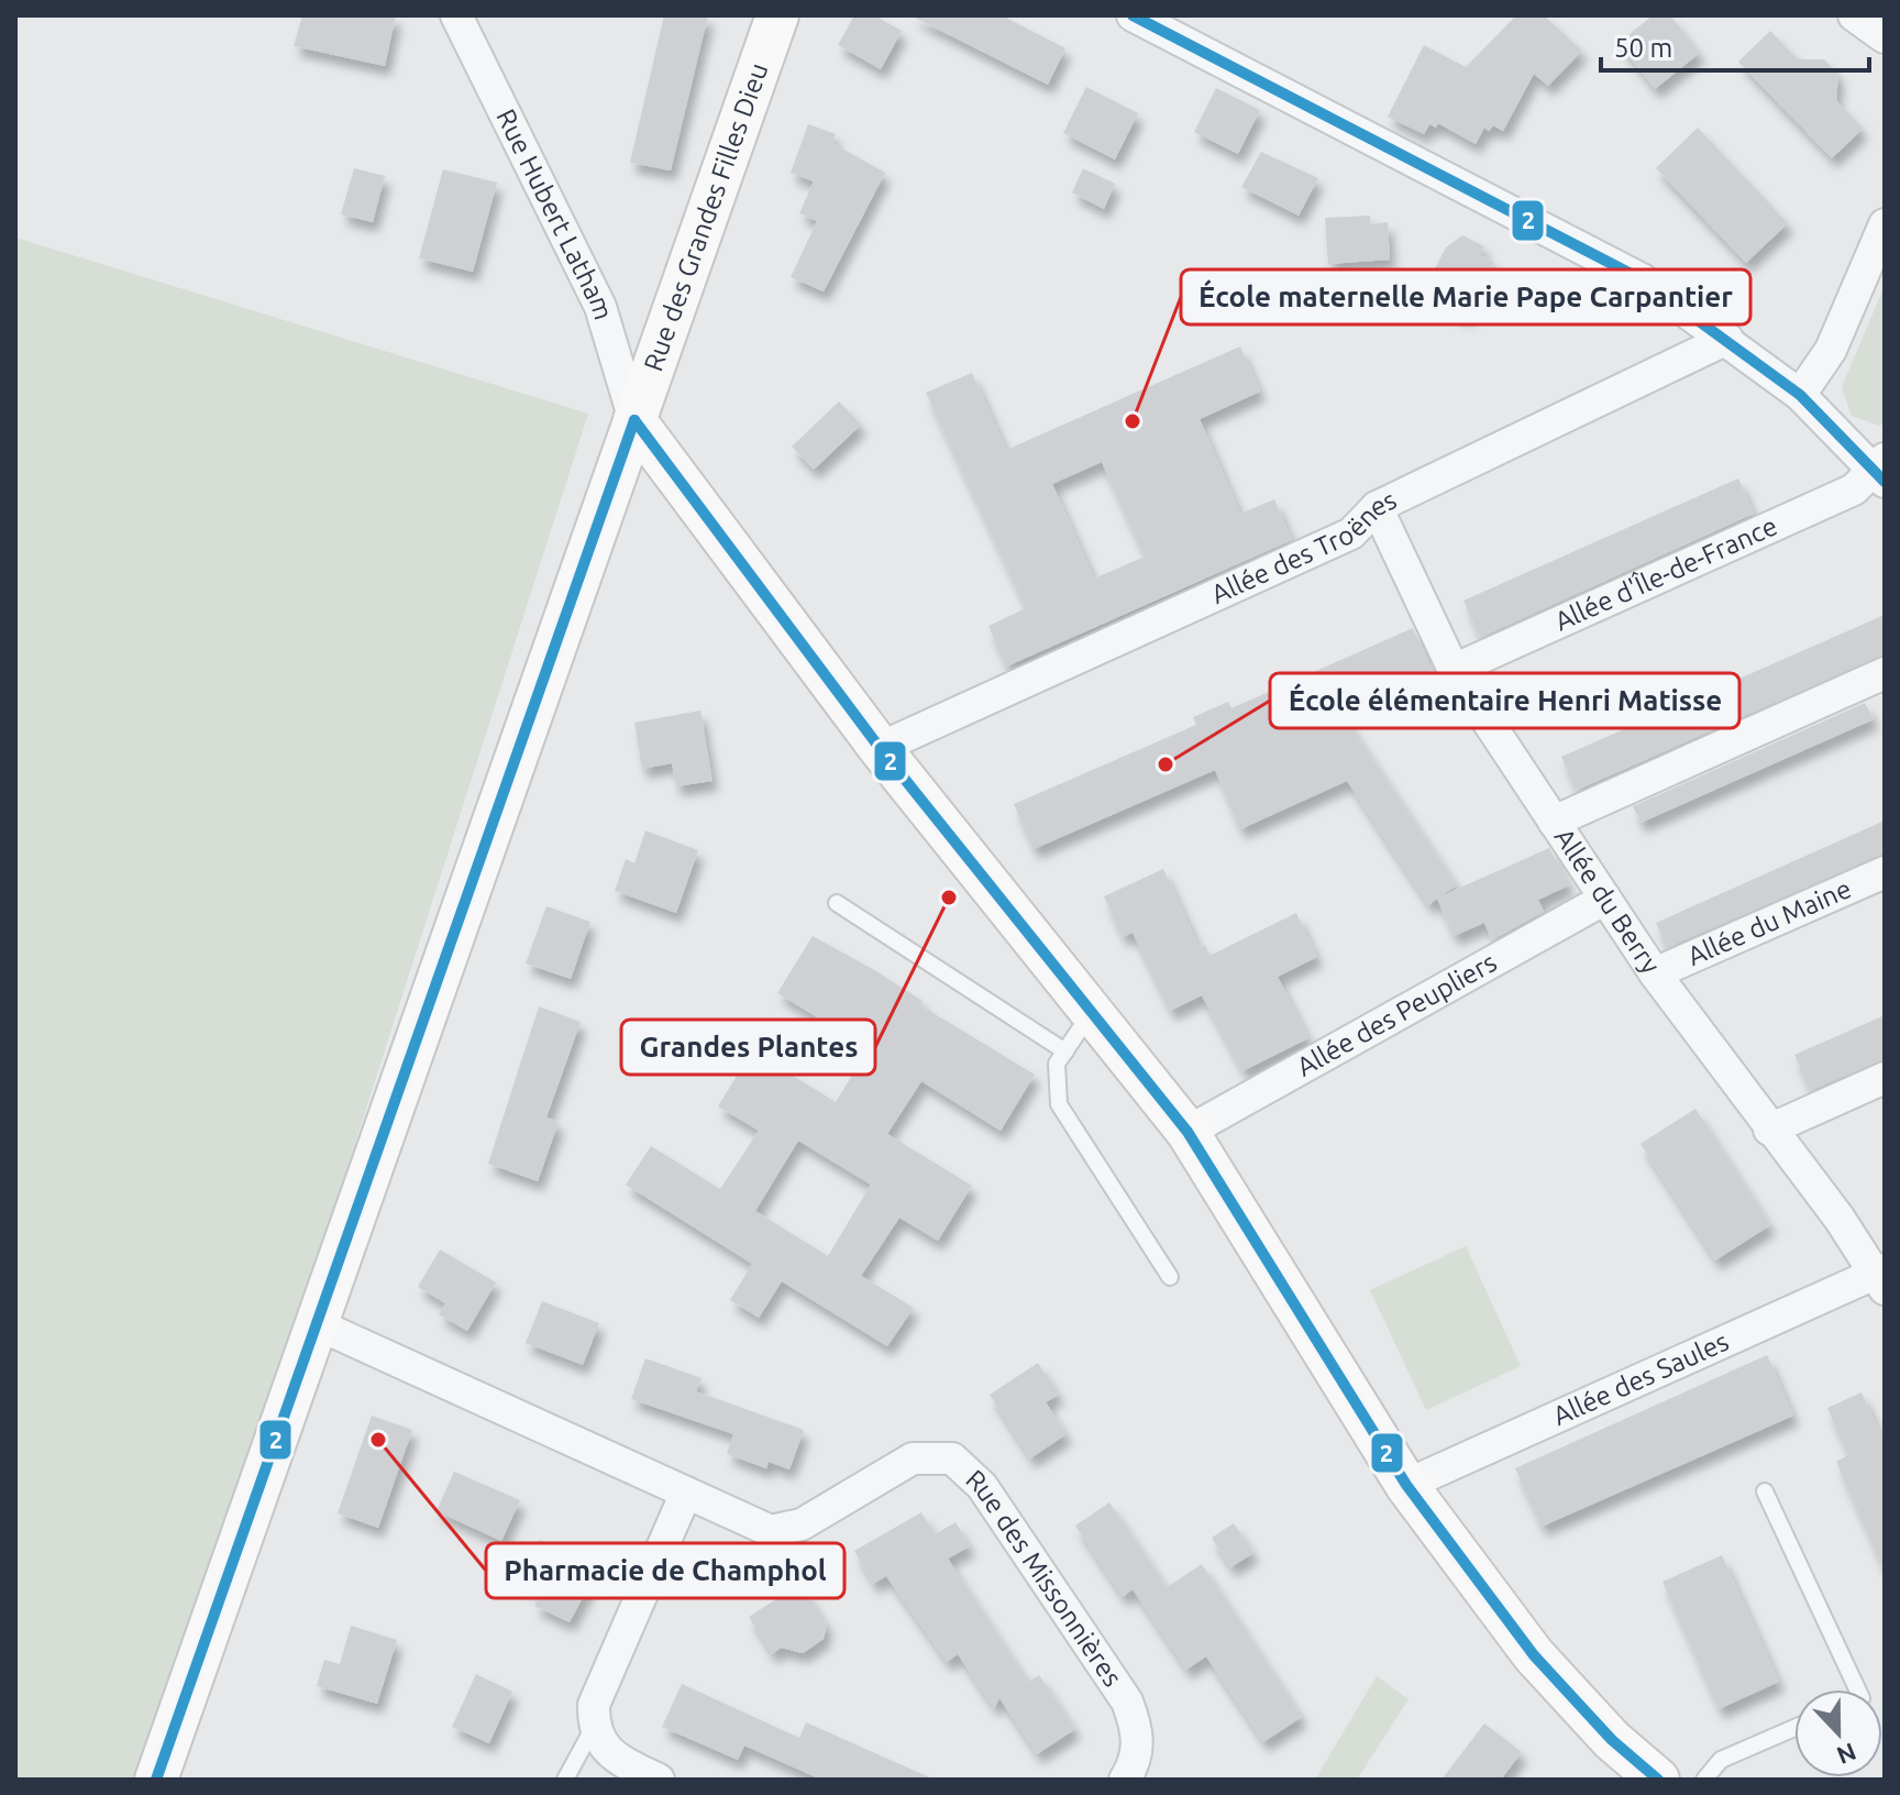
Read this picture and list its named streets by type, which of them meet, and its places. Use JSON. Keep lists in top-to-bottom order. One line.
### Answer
{"streets":{"main road":["Rue des Grandes Filles Dieu"],"street":["Rue Hubert Latham","Allée des Troënes","Allée d'Île-de-France","Allée du Berry","Allée du Maine","Allée des Peupliers","Allée des Saules","Rue des Missonnières"]},"crossings":[["Rue Hubert Latham","Rue des Grandes Filles Dieu"],["Rue des Grandes Filles Dieu","Rue des Missonnières"],["Allée des Troënes","Allée du Berry"],["Allée d'Île-de-France","Allée du Berry"],["Allée du Berry","Allée du Maine"],["Allée du Berry","Allée des Peupliers"],["Allée du Berry","Allée des Saules"]],"places":["École maternelle Marie Pape Carpantier","École élémentaire Henri Matisse","Grandes Plantes","Pharmacie de Champhol"],"lines":["transit line 2"],"scale_bar":"50 m","north":"bottom"}
